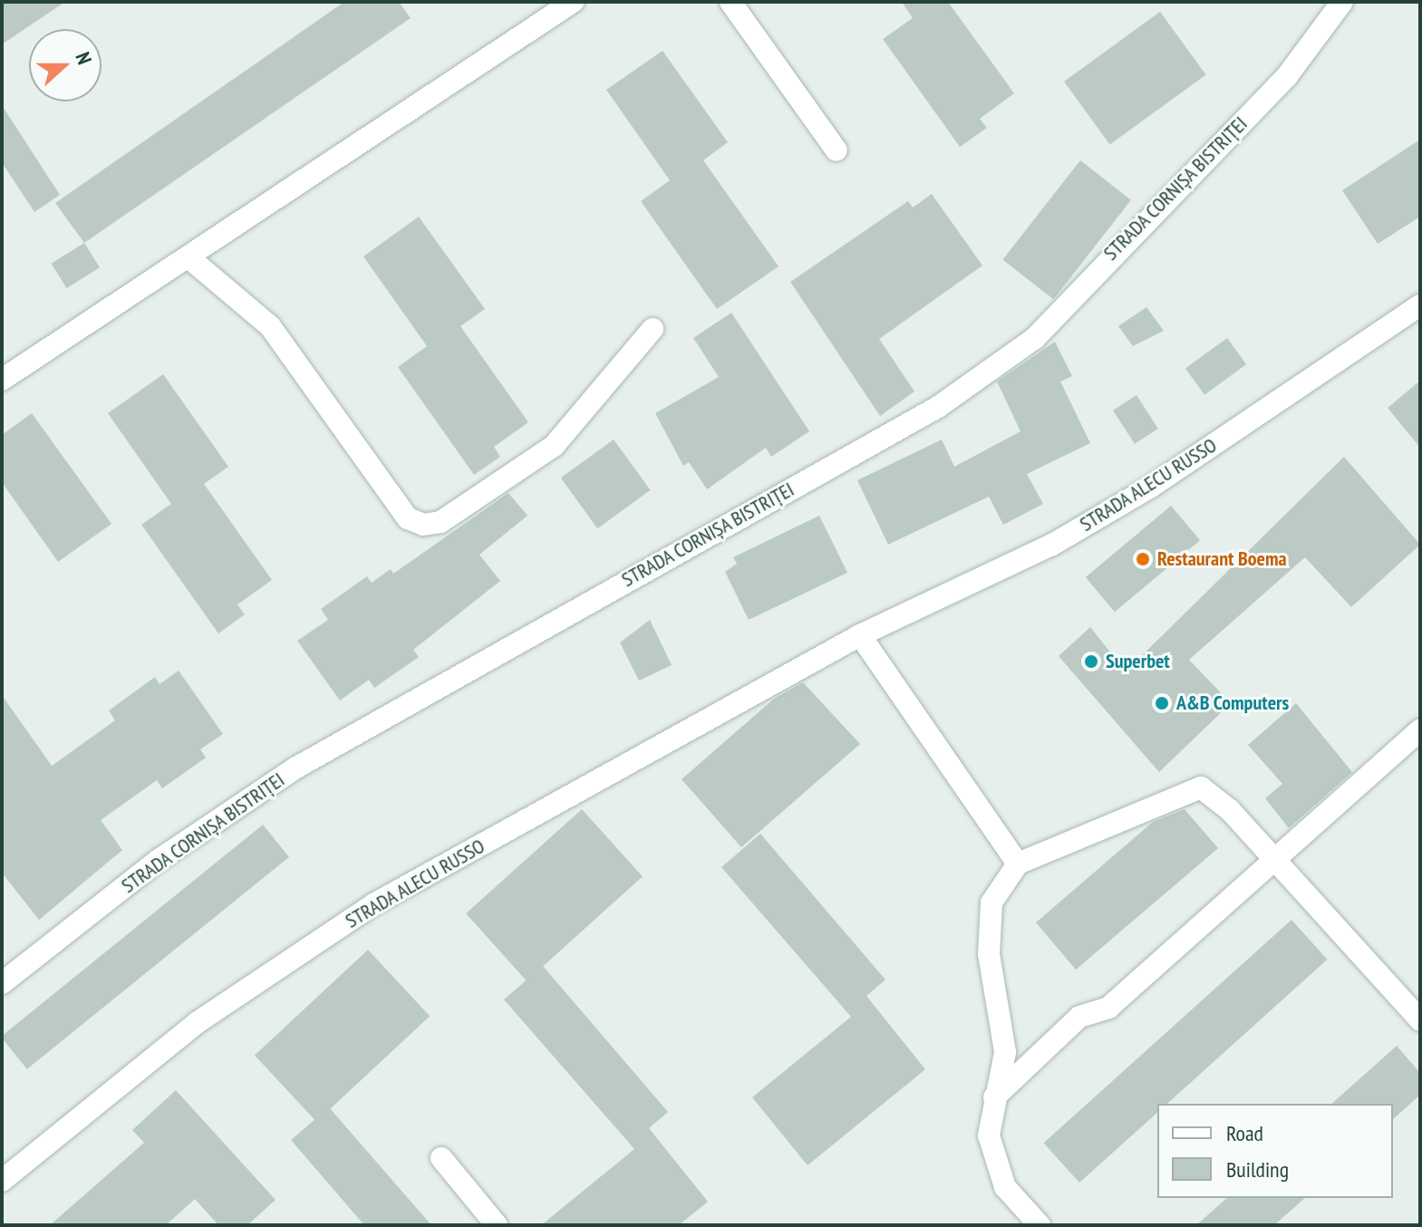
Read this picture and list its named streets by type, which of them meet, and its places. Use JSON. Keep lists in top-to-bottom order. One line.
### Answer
{"streets":{"street":["STRADA CORNIȘA BISTRIȚEI","STRADA ALECU RUSSO"]},"places":["Restaurant Boema","Superbet","A&B Computers"],"legend":["Road","Building"],"north":"right"}
